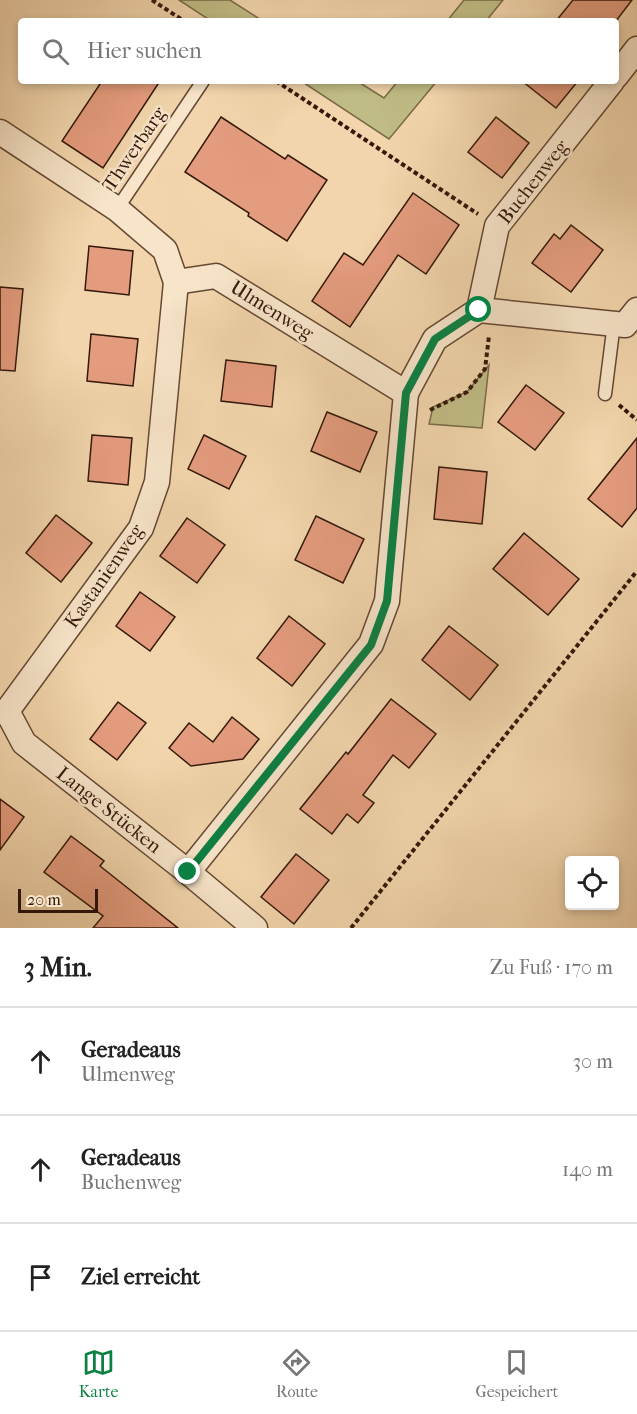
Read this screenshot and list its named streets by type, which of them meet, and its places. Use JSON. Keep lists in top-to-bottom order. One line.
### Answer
{"streets":{"street":["Buchenweg","Ulmenweg","Kastanienweg","Lange Stücken"],"lane":["Thwerbarg"]},"crossings":[["Ulmenweg","Kastanienweg"],["Kastanienweg","Lange Stücken"]],"scale_bar":"20 m","page":{"search":"Hier suchen","scale":"20 m","heading":["3 Min.","Zu Fuß · 170 m"],"list":[["Geradeaus","Ulmenweg","30 m"],["Geradeaus","Buchenweg","140 m"],"Ziel erreicht"],"nav":["Karte","Route","Gespeichert"]}}
